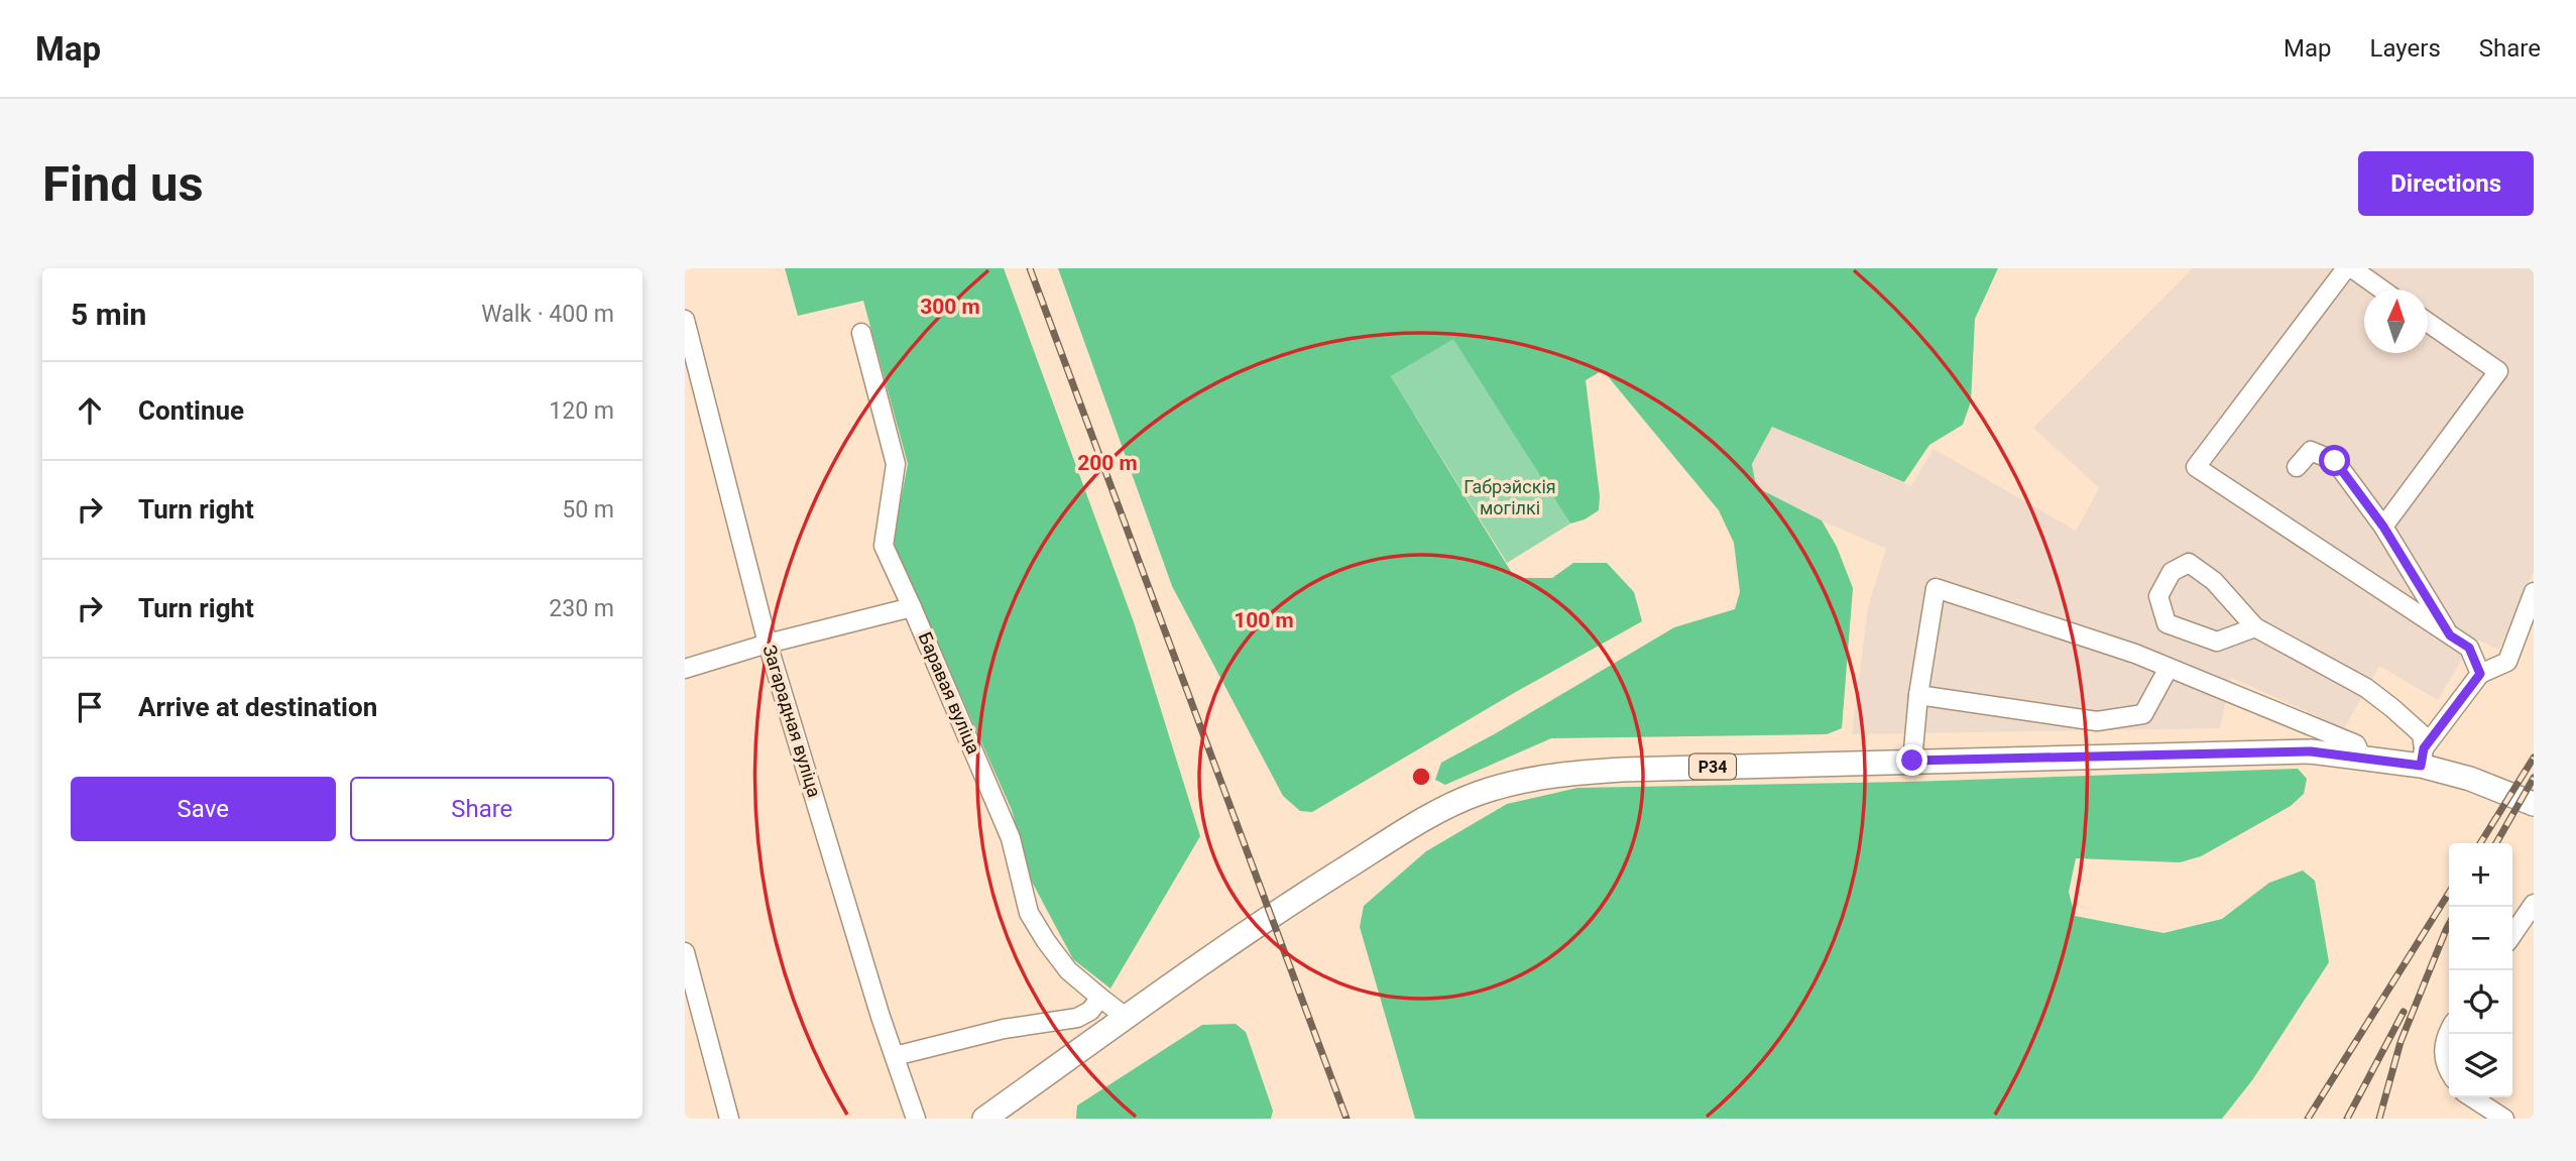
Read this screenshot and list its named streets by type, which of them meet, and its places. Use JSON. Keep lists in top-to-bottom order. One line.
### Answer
{"streets":{"main road":["Р34"],"street":["Баравая вуліца","Загарадная вуліца"]},"crossings":[["Баравая вуліца","Р34"]],"parks":["Габрэйскія могілкі"],"north":"top","page":{"header":"Map","nav":["Map","Layers","Share"],"buttons":["Directions",["Save","Share"]],"title":"Find us","heading":["5 min","Walk · 400 m"],"list":[["Continue","120 m"],["Turn right","50 m"],["Turn right","230 m"],"Arrive at destination"],"map_buttons":["+","−"]},"rings":["300 m","200 m","100 m"]}
